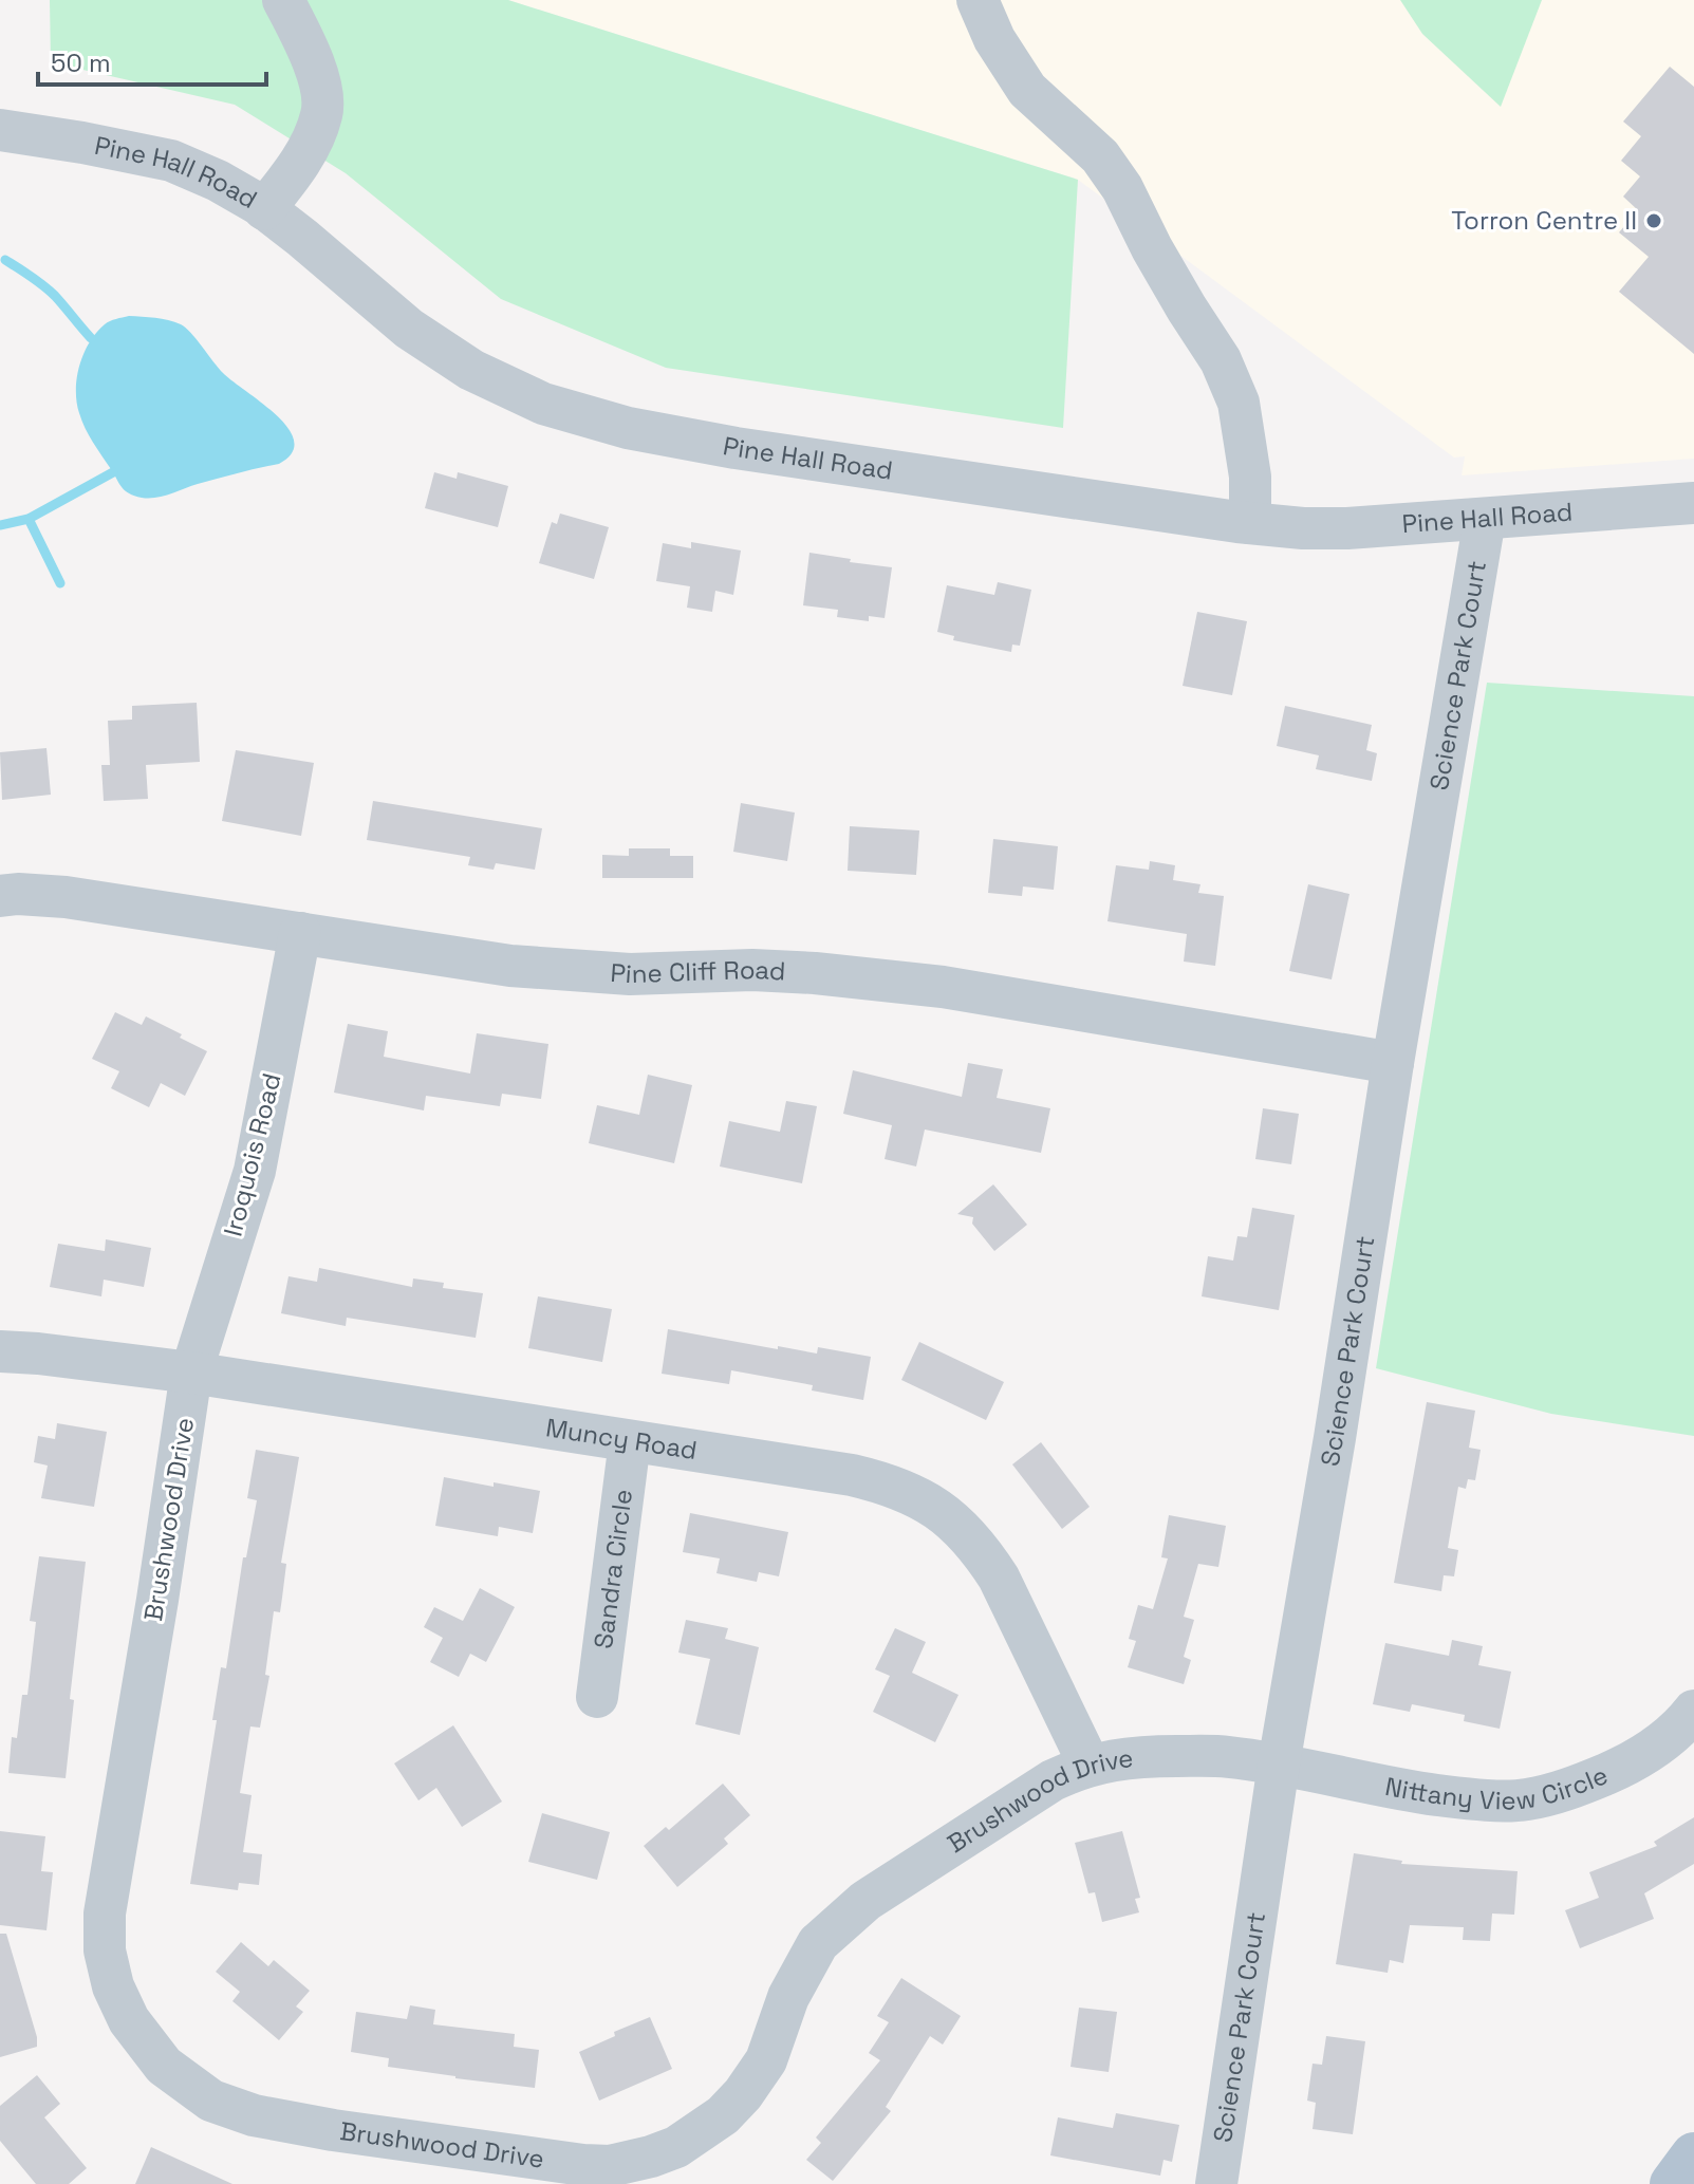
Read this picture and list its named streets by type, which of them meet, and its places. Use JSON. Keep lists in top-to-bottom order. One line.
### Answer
{"streets":{"street":["Pine Hall Road","Science Park Court","Pine Cliff Road","Iroquois Road","Muncy Road","Brushwood Drive","Sandra Circle","Nittany View Circle"]},"crossings":[["Pine Hall Road","Science Park Court"],["Science Park Court","Pine Cliff Road"],["Science Park Court","Brushwood Drive"],["Science Park Court","Nittany View Circle"],["Pine Cliff Road","Iroquois Road"],["Iroquois Road","Muncy Road"],["Iroquois Road","Brushwood Drive"],["Muncy Road","Brushwood Drive"],["Muncy Road","Sandra Circle"],["Brushwood Drive","Nittany View Circle"]],"places":["Torron Centre II"],"scale_bar":"50 m"}
